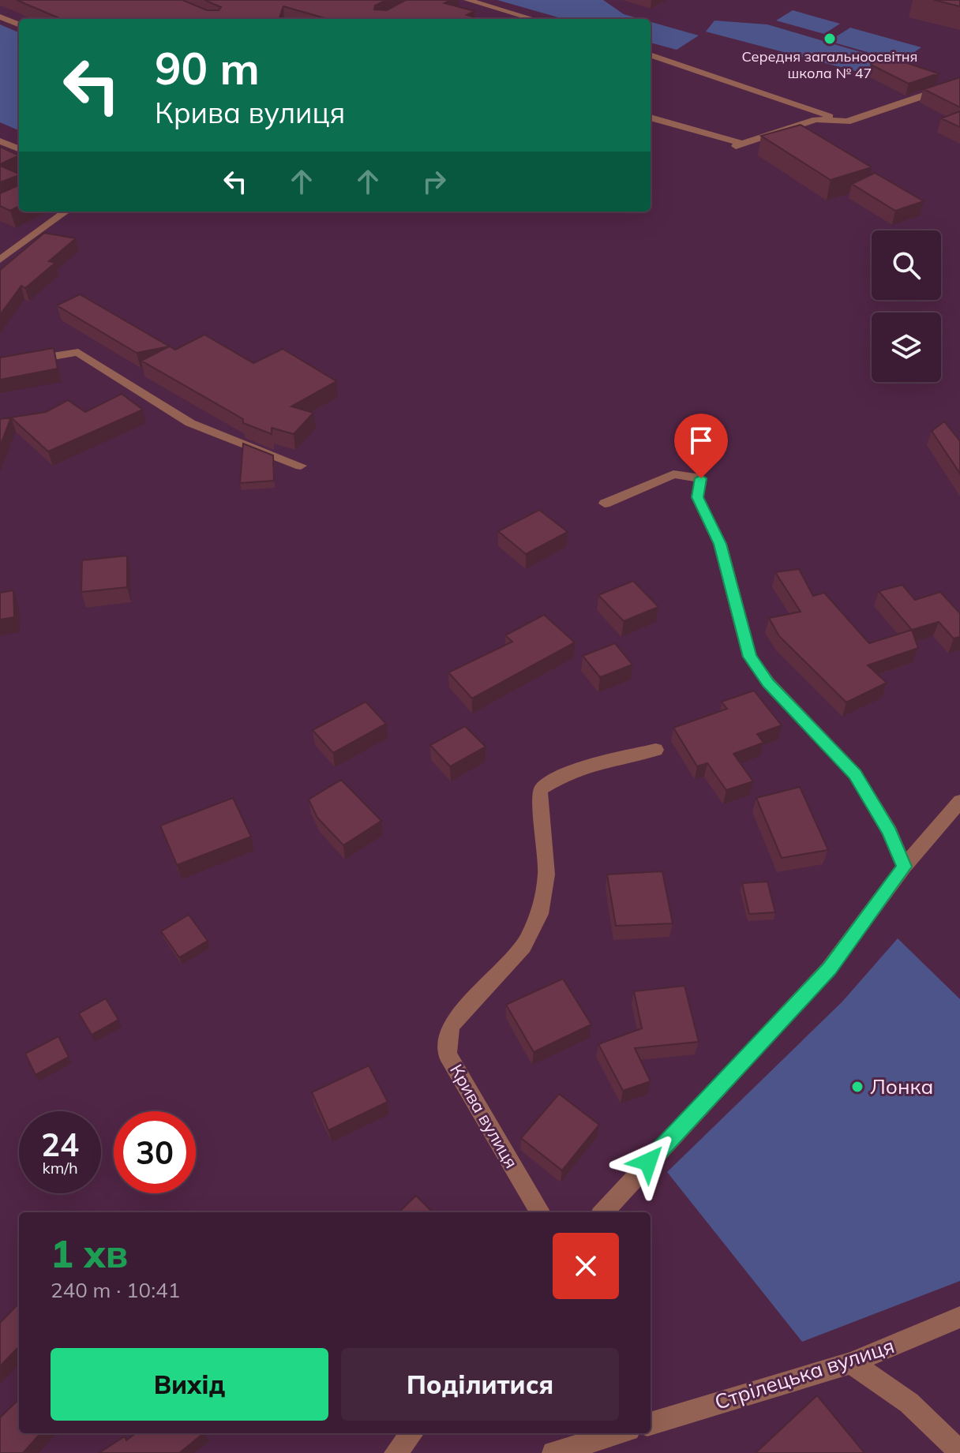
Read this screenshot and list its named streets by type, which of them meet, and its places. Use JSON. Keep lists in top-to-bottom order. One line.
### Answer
{"streets":{"street":["Крива вулиця","Стрілецька вулиця"]},"places":["Середня загальноосвітня школа № 47","Лонка"],"page":{"turn":["90 m","Крива вулиця"],"speed":"24 km/h","limit":"30","heading":["1 хв","240 m · 10:41"],"buttons":["Вихід","Поділитися"]}}
